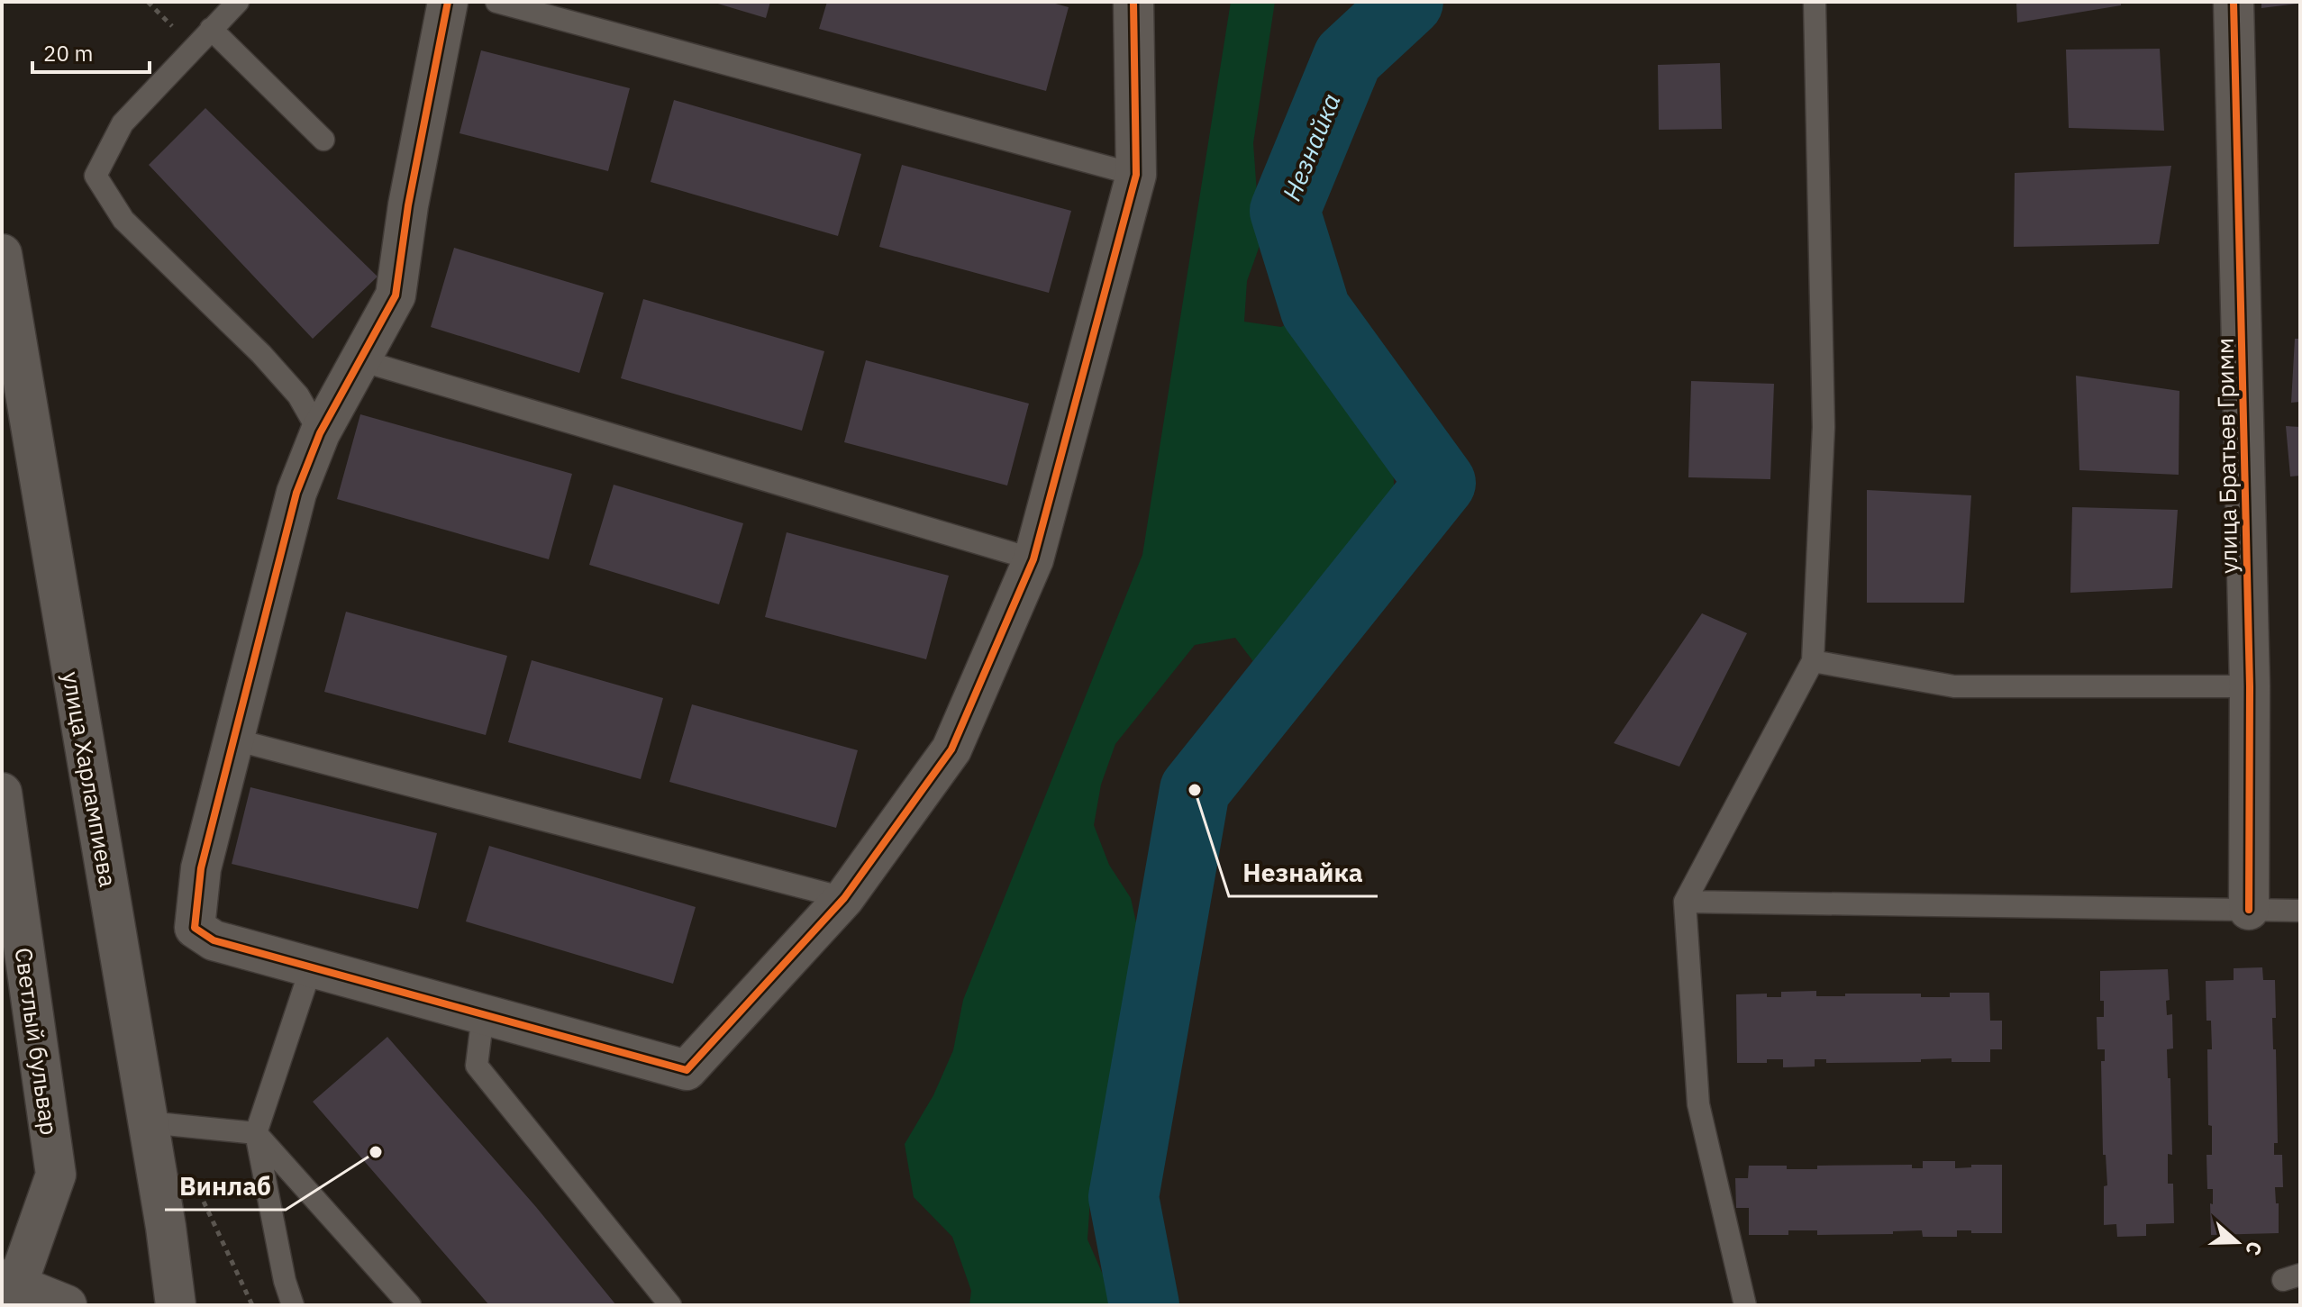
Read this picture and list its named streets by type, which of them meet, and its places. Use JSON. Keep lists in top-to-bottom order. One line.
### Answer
{"streets":{"street":["улица Братьев Гримм","улица Харлампиева","Светлый бульвар"]},"water":["Незнайка"],"places":["Незнайка","Винлаб"],"scale_bar":"20 m","north":"right"}
